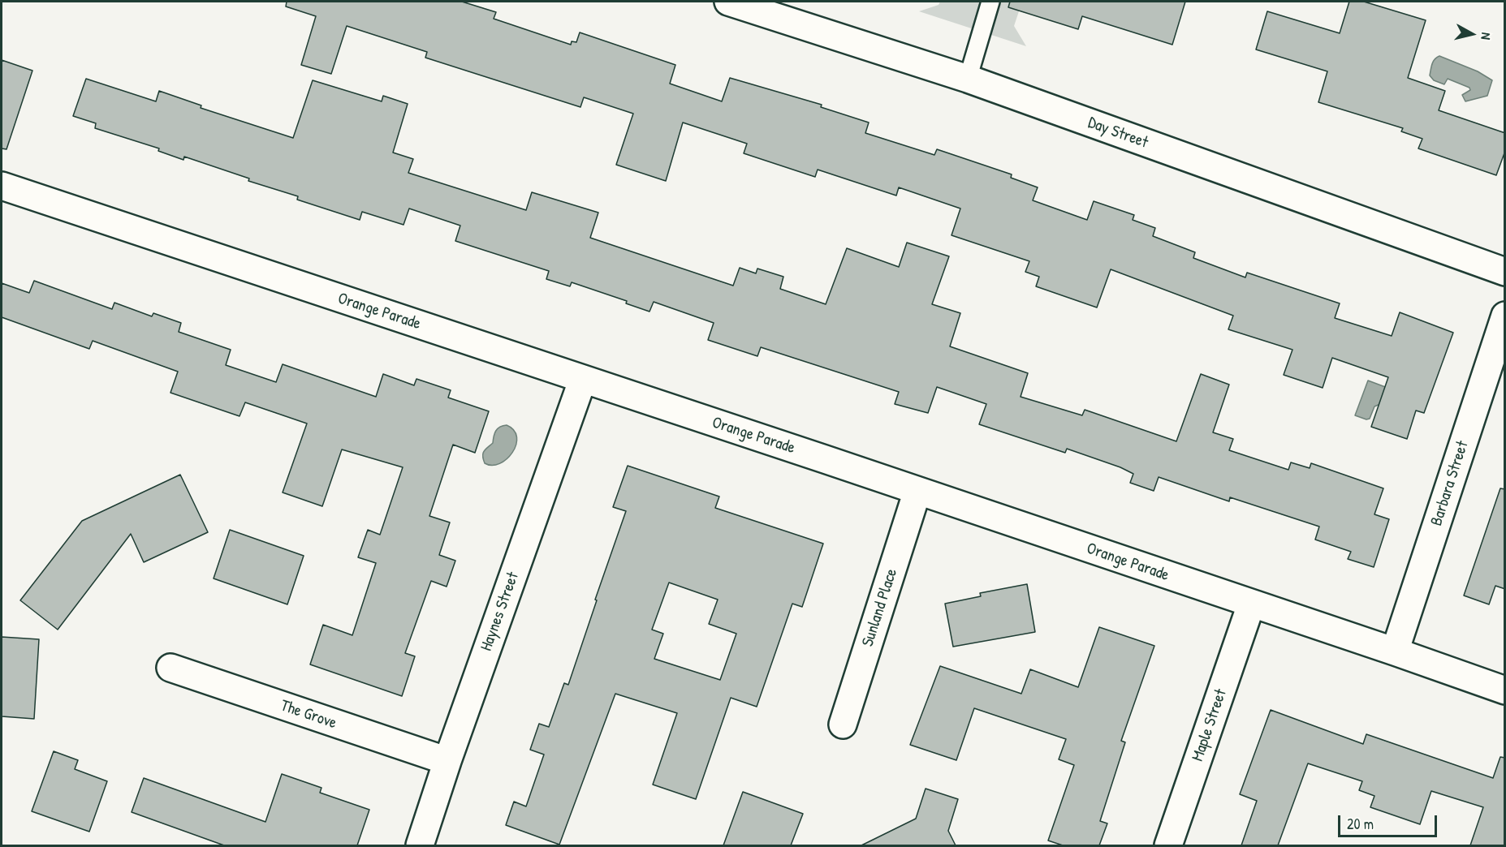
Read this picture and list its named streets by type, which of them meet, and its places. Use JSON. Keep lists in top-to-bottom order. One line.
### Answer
{"streets":{"street":["Day Street","Orange Parade","Barbara Street","Sunland Place","Haynes Street","The Grove","Maple Street"]},"crossings":[["Orange Parade","Barbara Street"],["Orange Parade","Sunland Place"],["Orange Parade","Haynes Street"],["Orange Parade","Maple Street"],["Haynes Street","The Grove"]],"scale_bar":"20 m","north":"right"}
